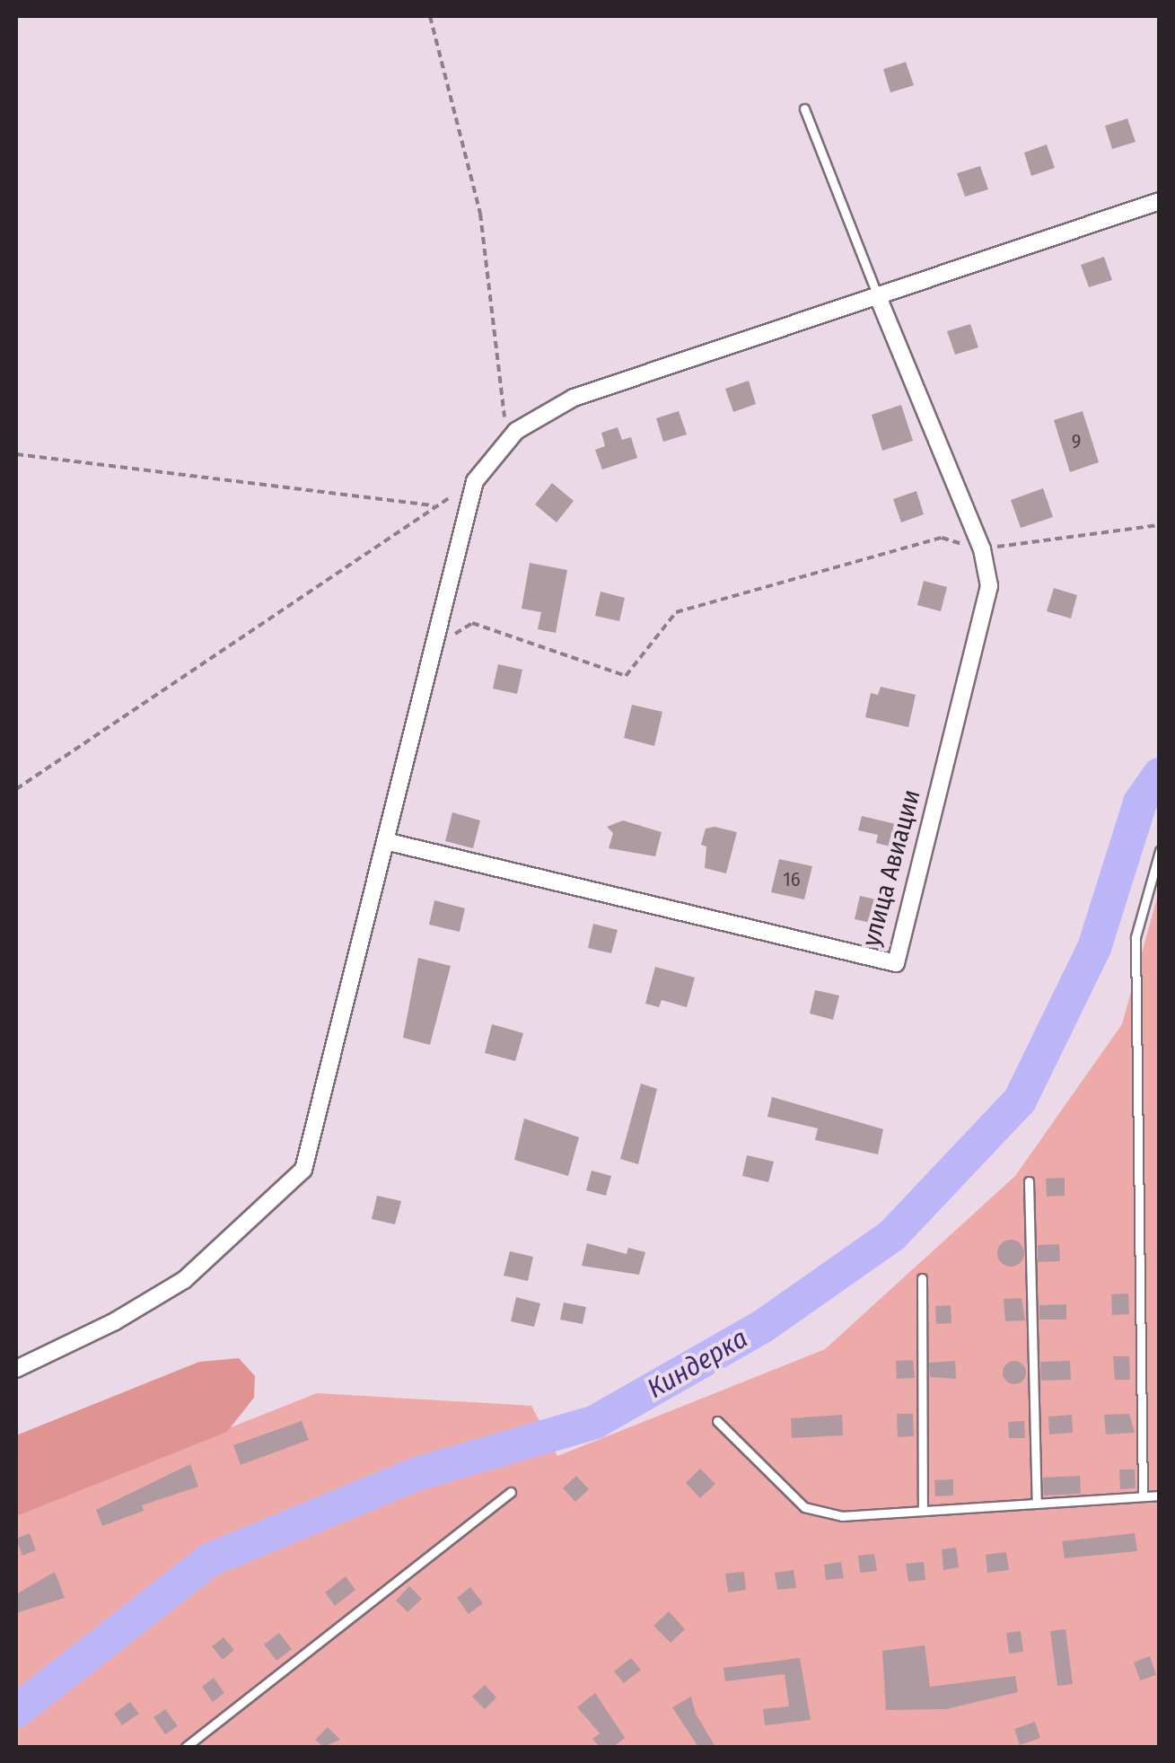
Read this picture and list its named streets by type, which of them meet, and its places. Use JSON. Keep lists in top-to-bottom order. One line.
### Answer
{"streets":{"street":["улица Авиации"]},"water":["Киндерка"],"house_numbers":["9","16"]}
